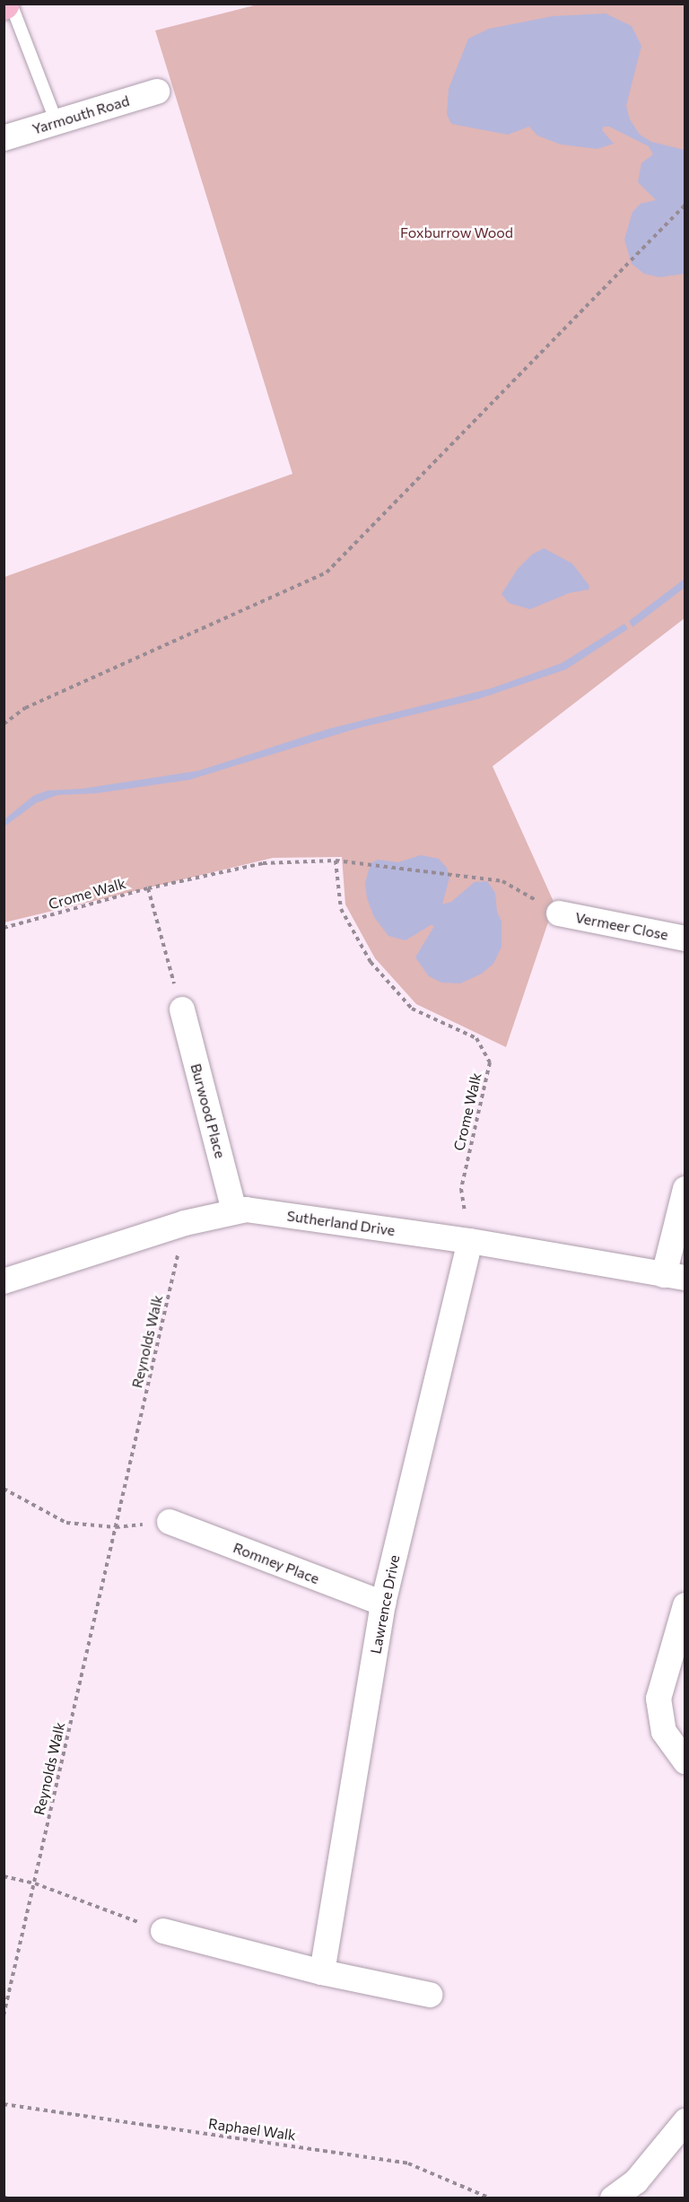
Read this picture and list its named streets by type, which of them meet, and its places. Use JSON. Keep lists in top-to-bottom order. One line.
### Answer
{"streets":{"street":["Yarmouth Road","Vermeer Close","Burwood Place","Sutherland Drive","Romney Place","Lawrence Drive"],"path":["Crome Walk","Reynolds Walk","Raphael Walk"]},"crossings":[["Crome Walk","Vermeer Close"],["Crome Walk","Sutherland Drive"],["Crome Walk","Lawrence Drive"],["Burwood Place","Sutherland Drive"],["Sutherland Drive","Reynolds Walk"],["Sutherland Drive","Lawrence Drive"],["Romney Place","Lawrence Drive"]],"parks":["Foxburrow Wood"]}
